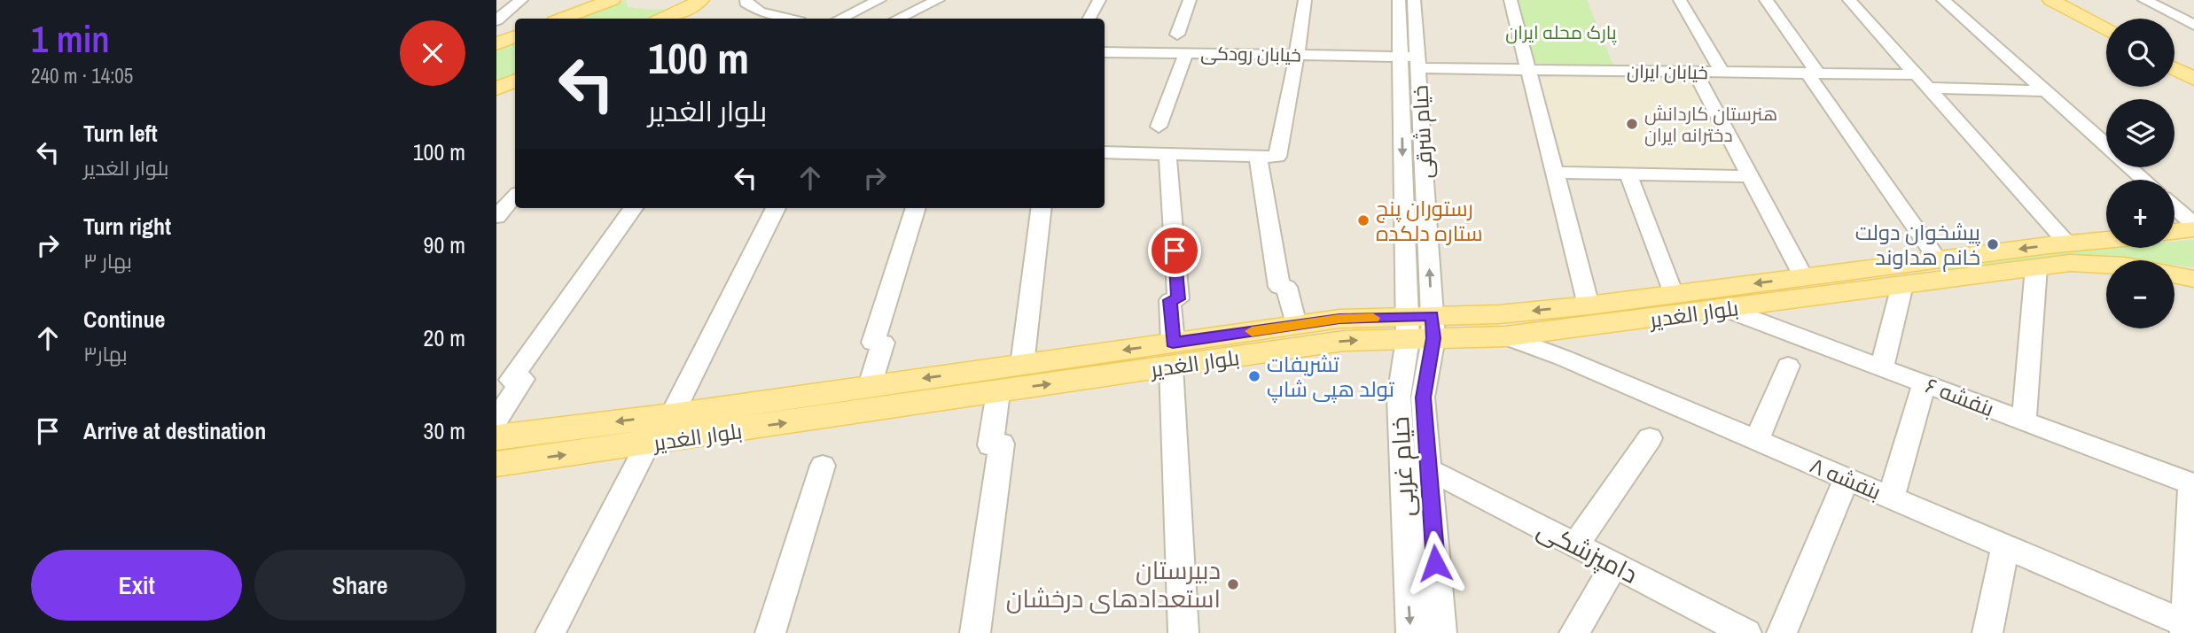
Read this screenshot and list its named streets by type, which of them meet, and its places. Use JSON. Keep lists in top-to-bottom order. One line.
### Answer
{"streets":{"main road":["بلوار الغدیر"],"street":["خیابان رودکی","خیابان ایران","خیام شرقی","بنفشه ۶","خیام غربی","بنفشه ۸","دامپزشکی"]},"crossings":[["خیابان رودکی","خیابان ایران"],["خیابان رودکی","خیام شرقی"],["خیابان ایران","خیام شرقی"],["خیام شرقی","بلوار الغدیر"],["خیام شرقی","خیام غربی"],["بلوار الغدیر","بنفشه ۶"],["بلوار الغدیر","خیام غربی"],["بلوار الغدیر","بنفشه ۸"],["خیام غربی","دامپزشکی"]],"parks":["پارک محله ایران"],"places":["هنرستان کاردانش دخترانه ایران","رستوران پنج ستاره دلکده","پیشخوان دولت خانم هداوند","تشریفات تولد هپی شاپ","دبیرستان استعدادهای درخشان"],"page":{"heading":["1 min","240 m · 14:05"],"map_buttons":["+","−"],"turn":["100 m","بلوار الغدیر"],"list":[{"name":"Turn left","note":"بلوار الغدیر","value":"100 m"},{"name":"Turn right","note":"بهار ۳","value":"90 m"},{"name":"Continue","note":"بهار۳","value":"20 m"},{"name":"Arrive at destination","value":"30 m"}],"buttons":["Exit","Share"]}}
